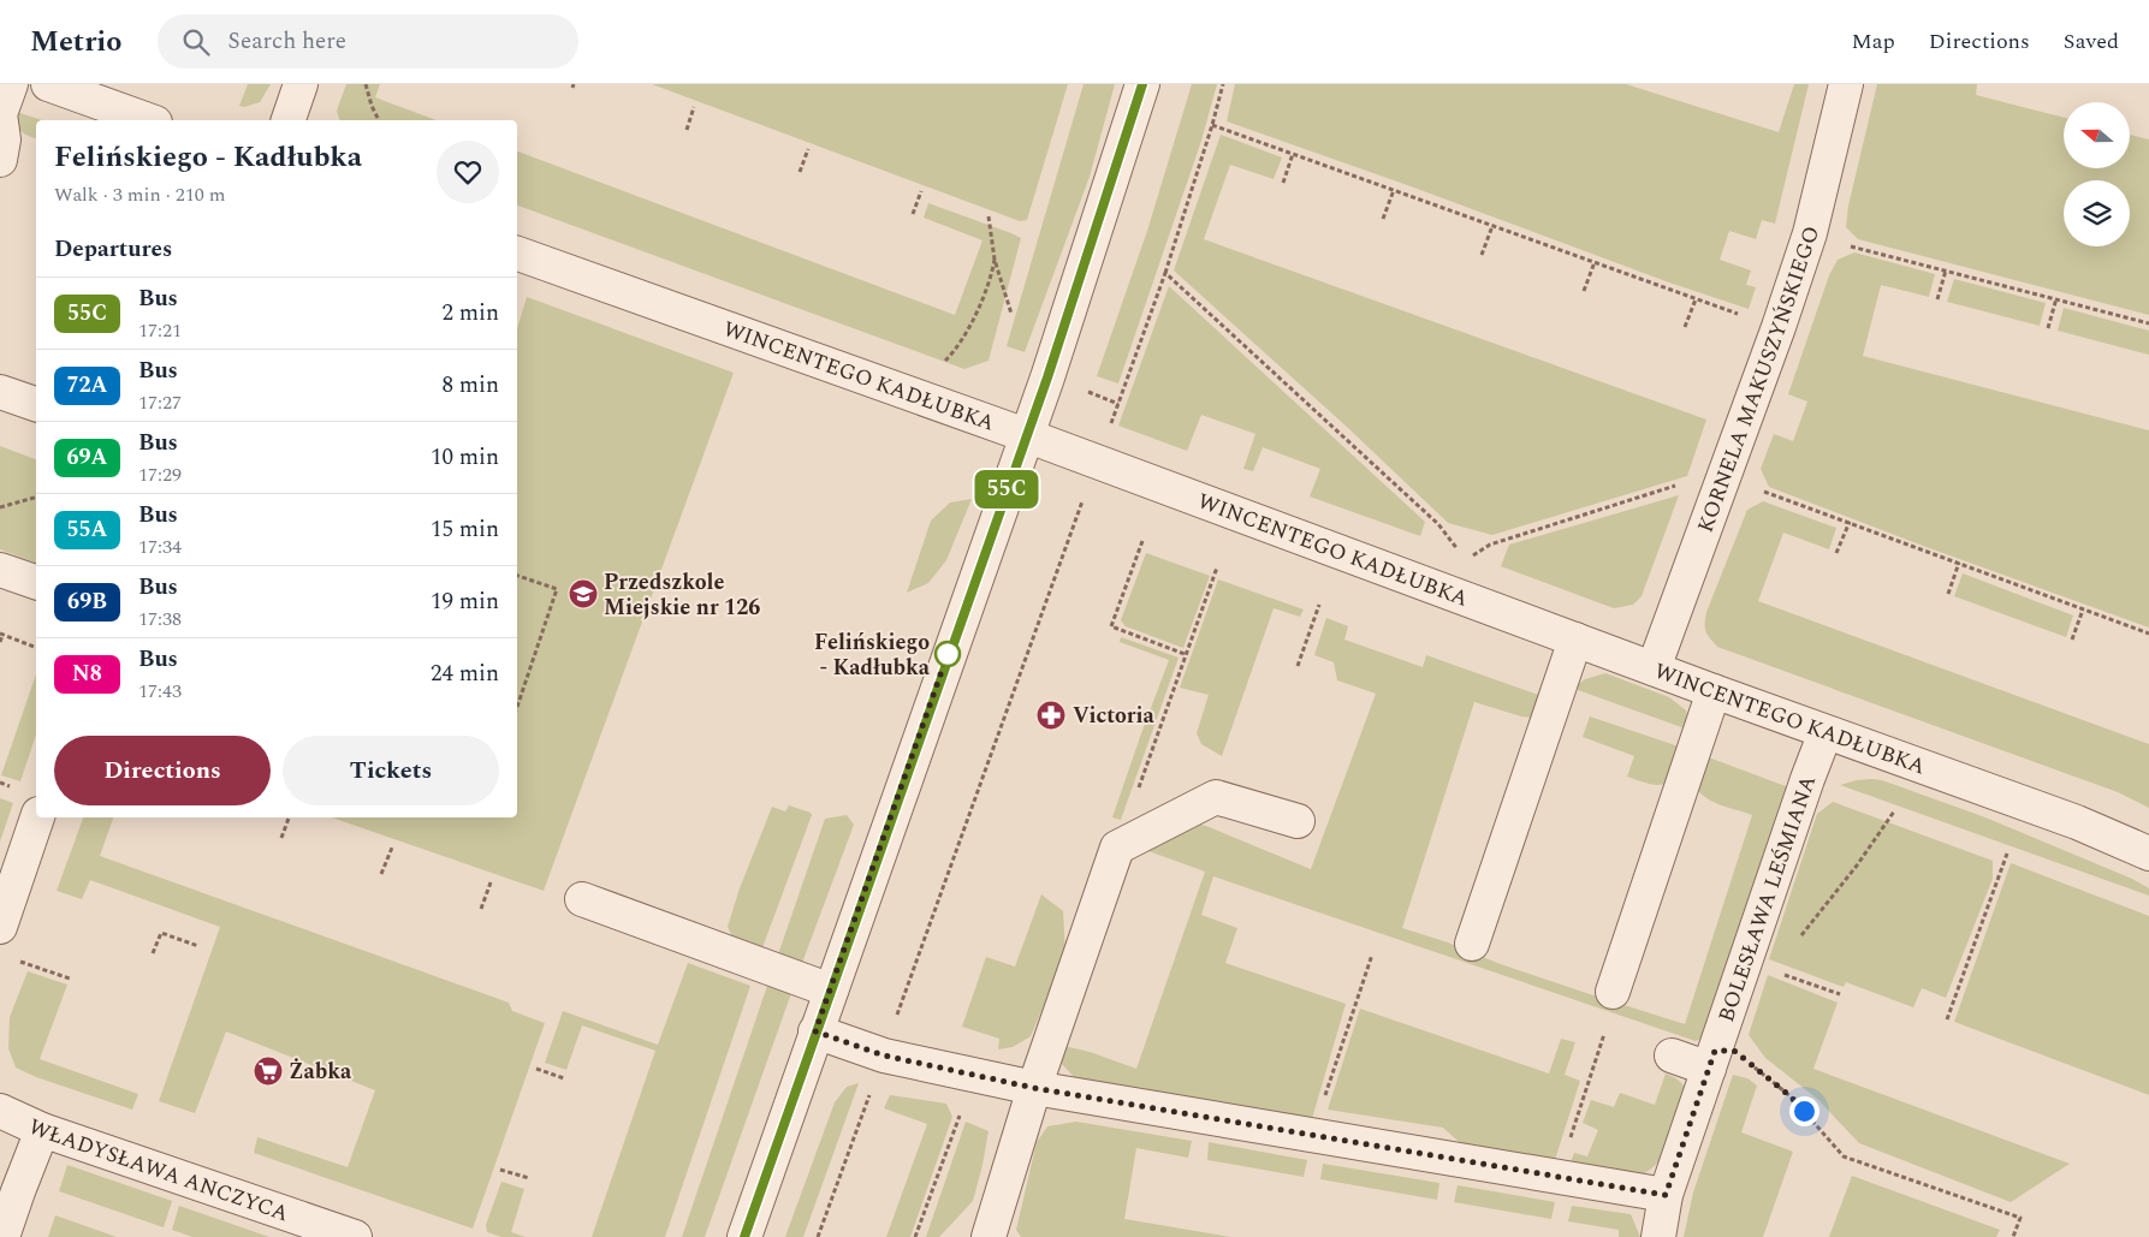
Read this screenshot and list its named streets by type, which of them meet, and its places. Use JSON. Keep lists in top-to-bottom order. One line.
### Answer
{"streets":{"street":["WINCENTEGO KADŁUBKA","KORNELA MAKUSZYŃSKIEGO","BOLESŁAWA LEŚMIANA","WŁADYSŁAWA ANCZYCA"]},"crossings":[["WINCENTEGO KADŁUBKA","KORNELA MAKUSZYŃSKIEGO"],["WINCENTEGO KADŁUBKA","BOLESŁAWA LEŚMIANA"]],"places":{"school or university":["Przedszkole Miejskie nr 126"],"other":["Felińskiego - Kadłubka"],"pharmacy":["Victoria"],"supermarket":["Żabka"]},"lines":["bus line 55C"],"north":"left","page":{"header":"Metrio","search":"Search here","nav":["Map","Directions","Saved"],"on_map":"55C","heading":[["Felińskiego - Kadłubka","Walk · 3 min · 210 m"],"Departures"],"list":[{"mark":"55C","name":"Bus","note":"17:21","value":"2 min"},{"mark":"72A","name":"Bus","note":"17:27","value":"8 min"},{"mark":"69A","name":"Bus","note":"17:29","value":"10 min"},{"mark":"55A","name":"Bus","note":"17:34","value":"15 min"},{"mark":"69B","name":"Bus","note":"17:38","value":"19 min"},{"mark":"N8","name":"Bus","note":"17:43","value":"24 min"}],"buttons":["Directions","Tickets"]}}
